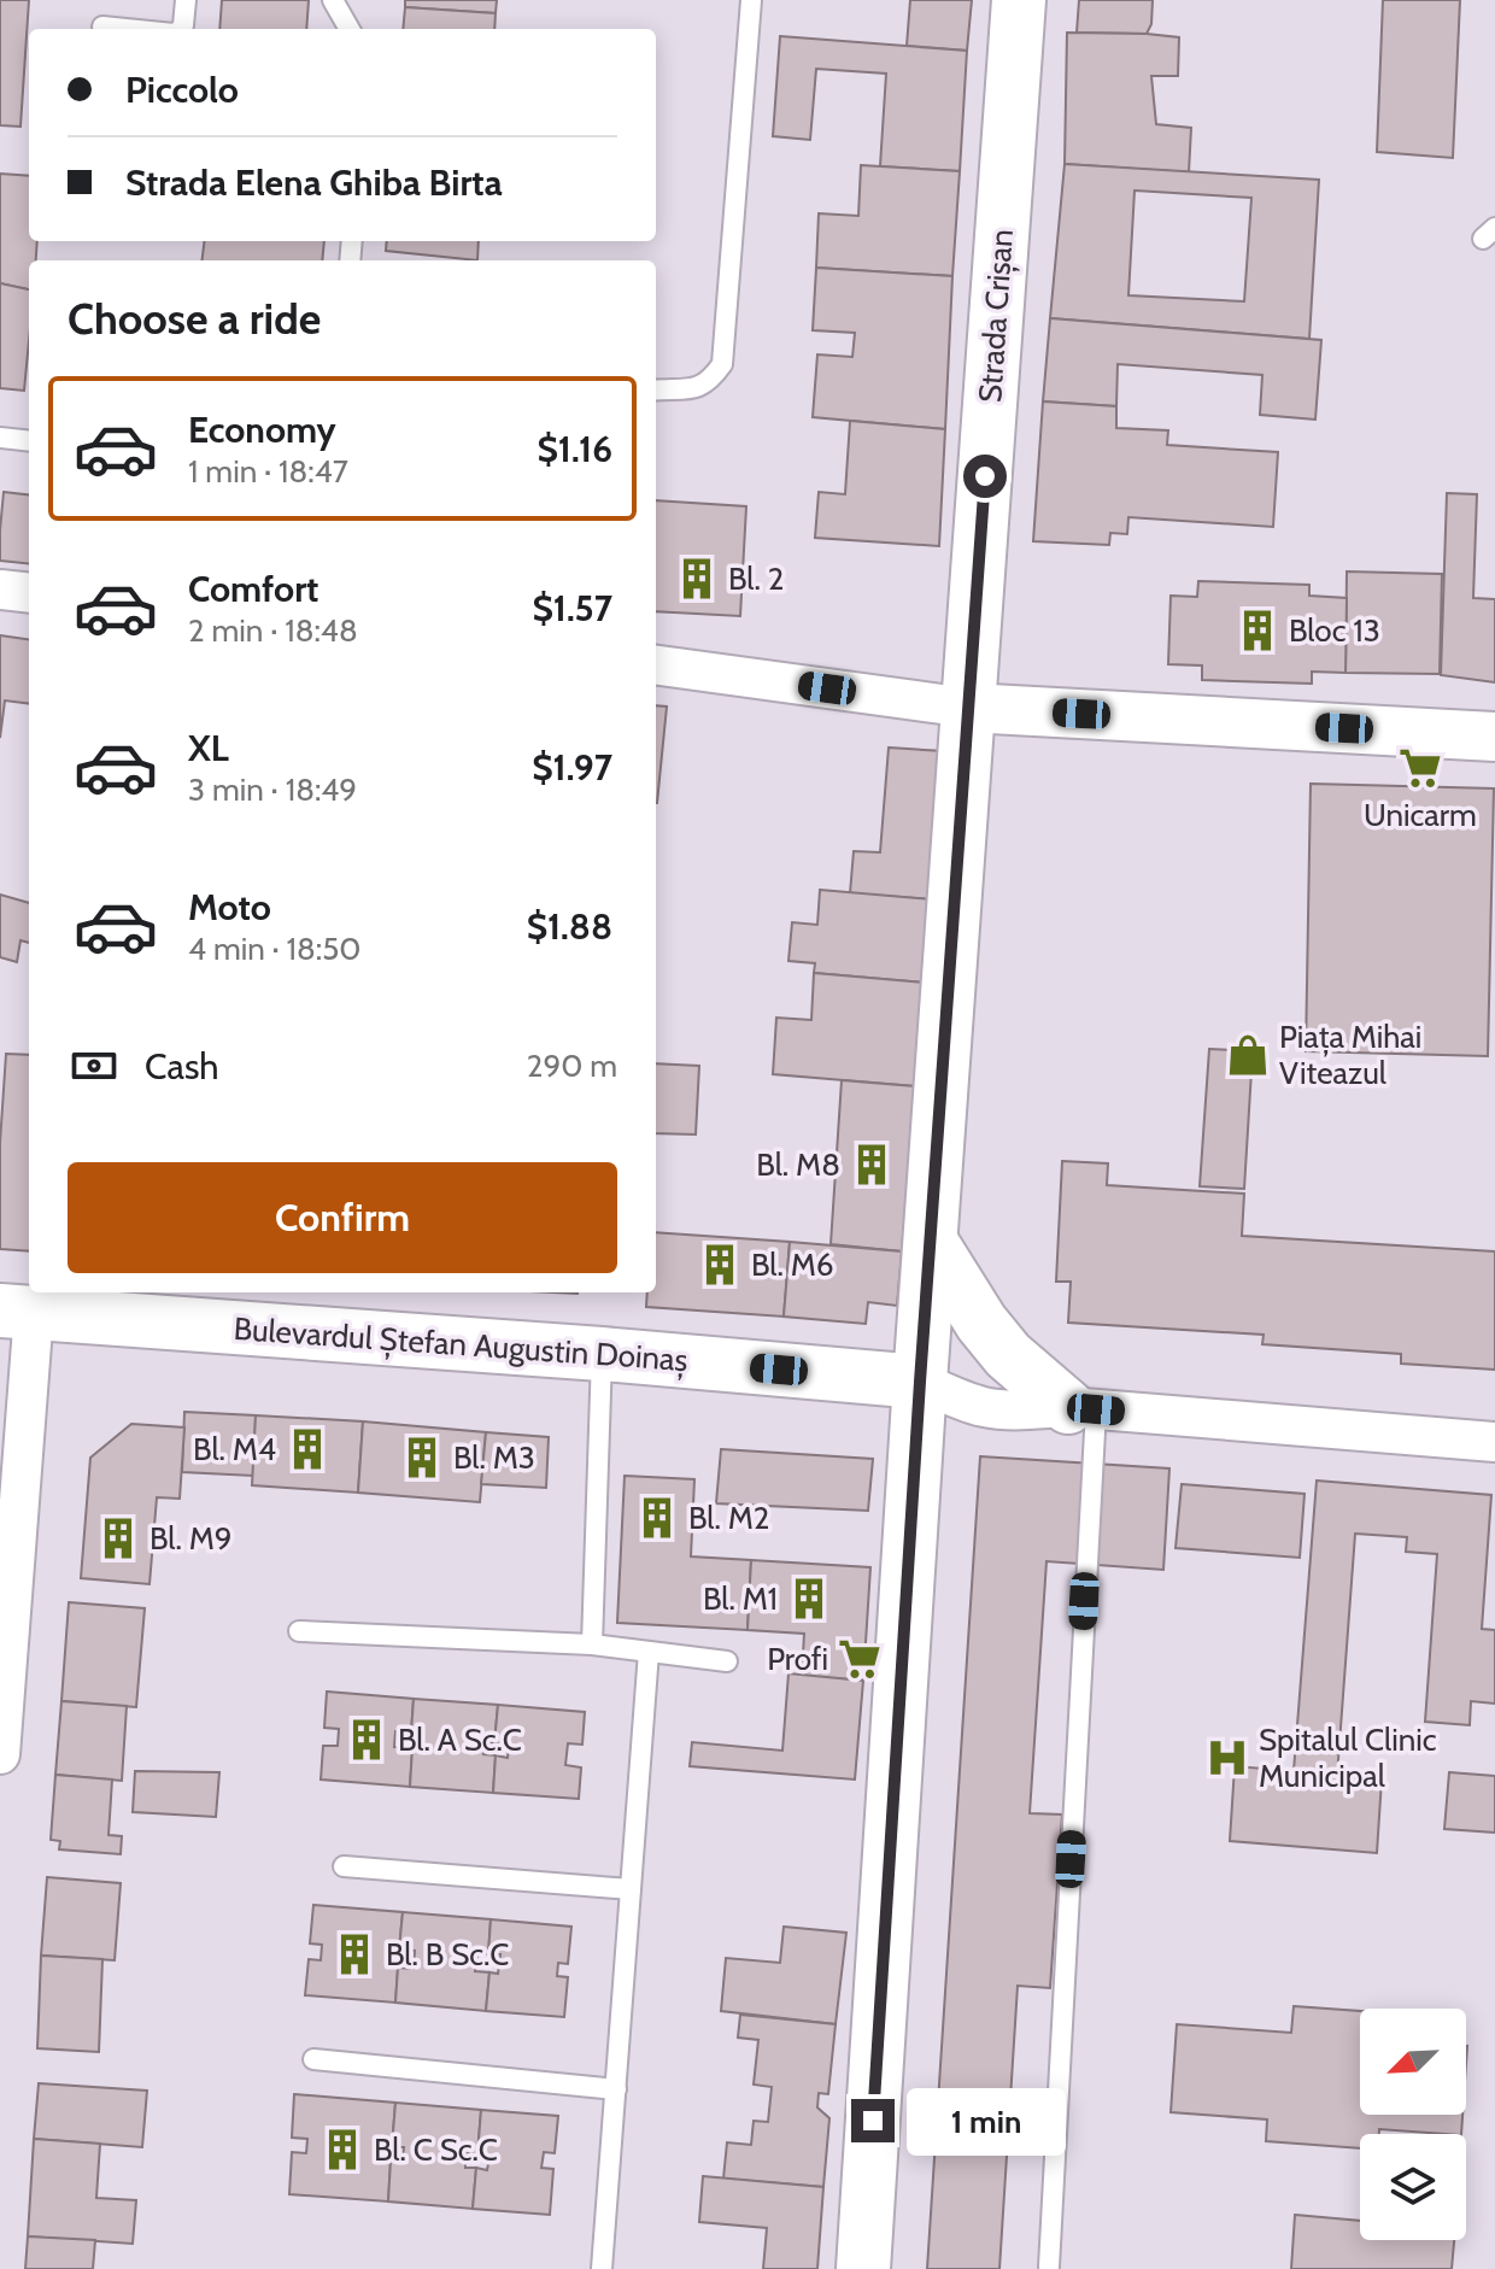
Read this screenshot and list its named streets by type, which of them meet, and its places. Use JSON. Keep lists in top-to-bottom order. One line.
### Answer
{"streets":{"main road":["Strada Crișan","Bulevardul Ștefan Augustin Doinaș"]},"crossings":[["Strada Crișan","Bulevardul Ștefan Augustin Doinaș"]],"places":{"building":["Bl. 2","Bloc 13","Bl. M8","Bl. M6","Bl. M4","Bl. M3","Bl. M2","Bl. M9","Bl. M1","Bl. A Sc.C","Bl. B Sc.C","Bl. C Sc.C"],"supermarket":["Unicarm","Profi"],"shop":["Piața Mihai Viteazul"],"hospital":["Spitalul Clinic Municipal"]},"north":"bottom left","page":{"banner":["Piccolo","Strada Elena Ghiba Birta"],"heading":"Choose a ride","list":[{"name":"Economy","note":"1 min · 18:47","value":"$1.16"},{"name":"Comfort","note":"2 min · 18:48","value":"$1.57"},{"name":"XL","note":"3 min · 18:49","value":"$1.97"},{"name":"Moto","note":"4 min · 18:50","value":"$1.88"}],"pay":["Cash","290 m"],"buttons":"Confirm","bubble":"1 min"}}
